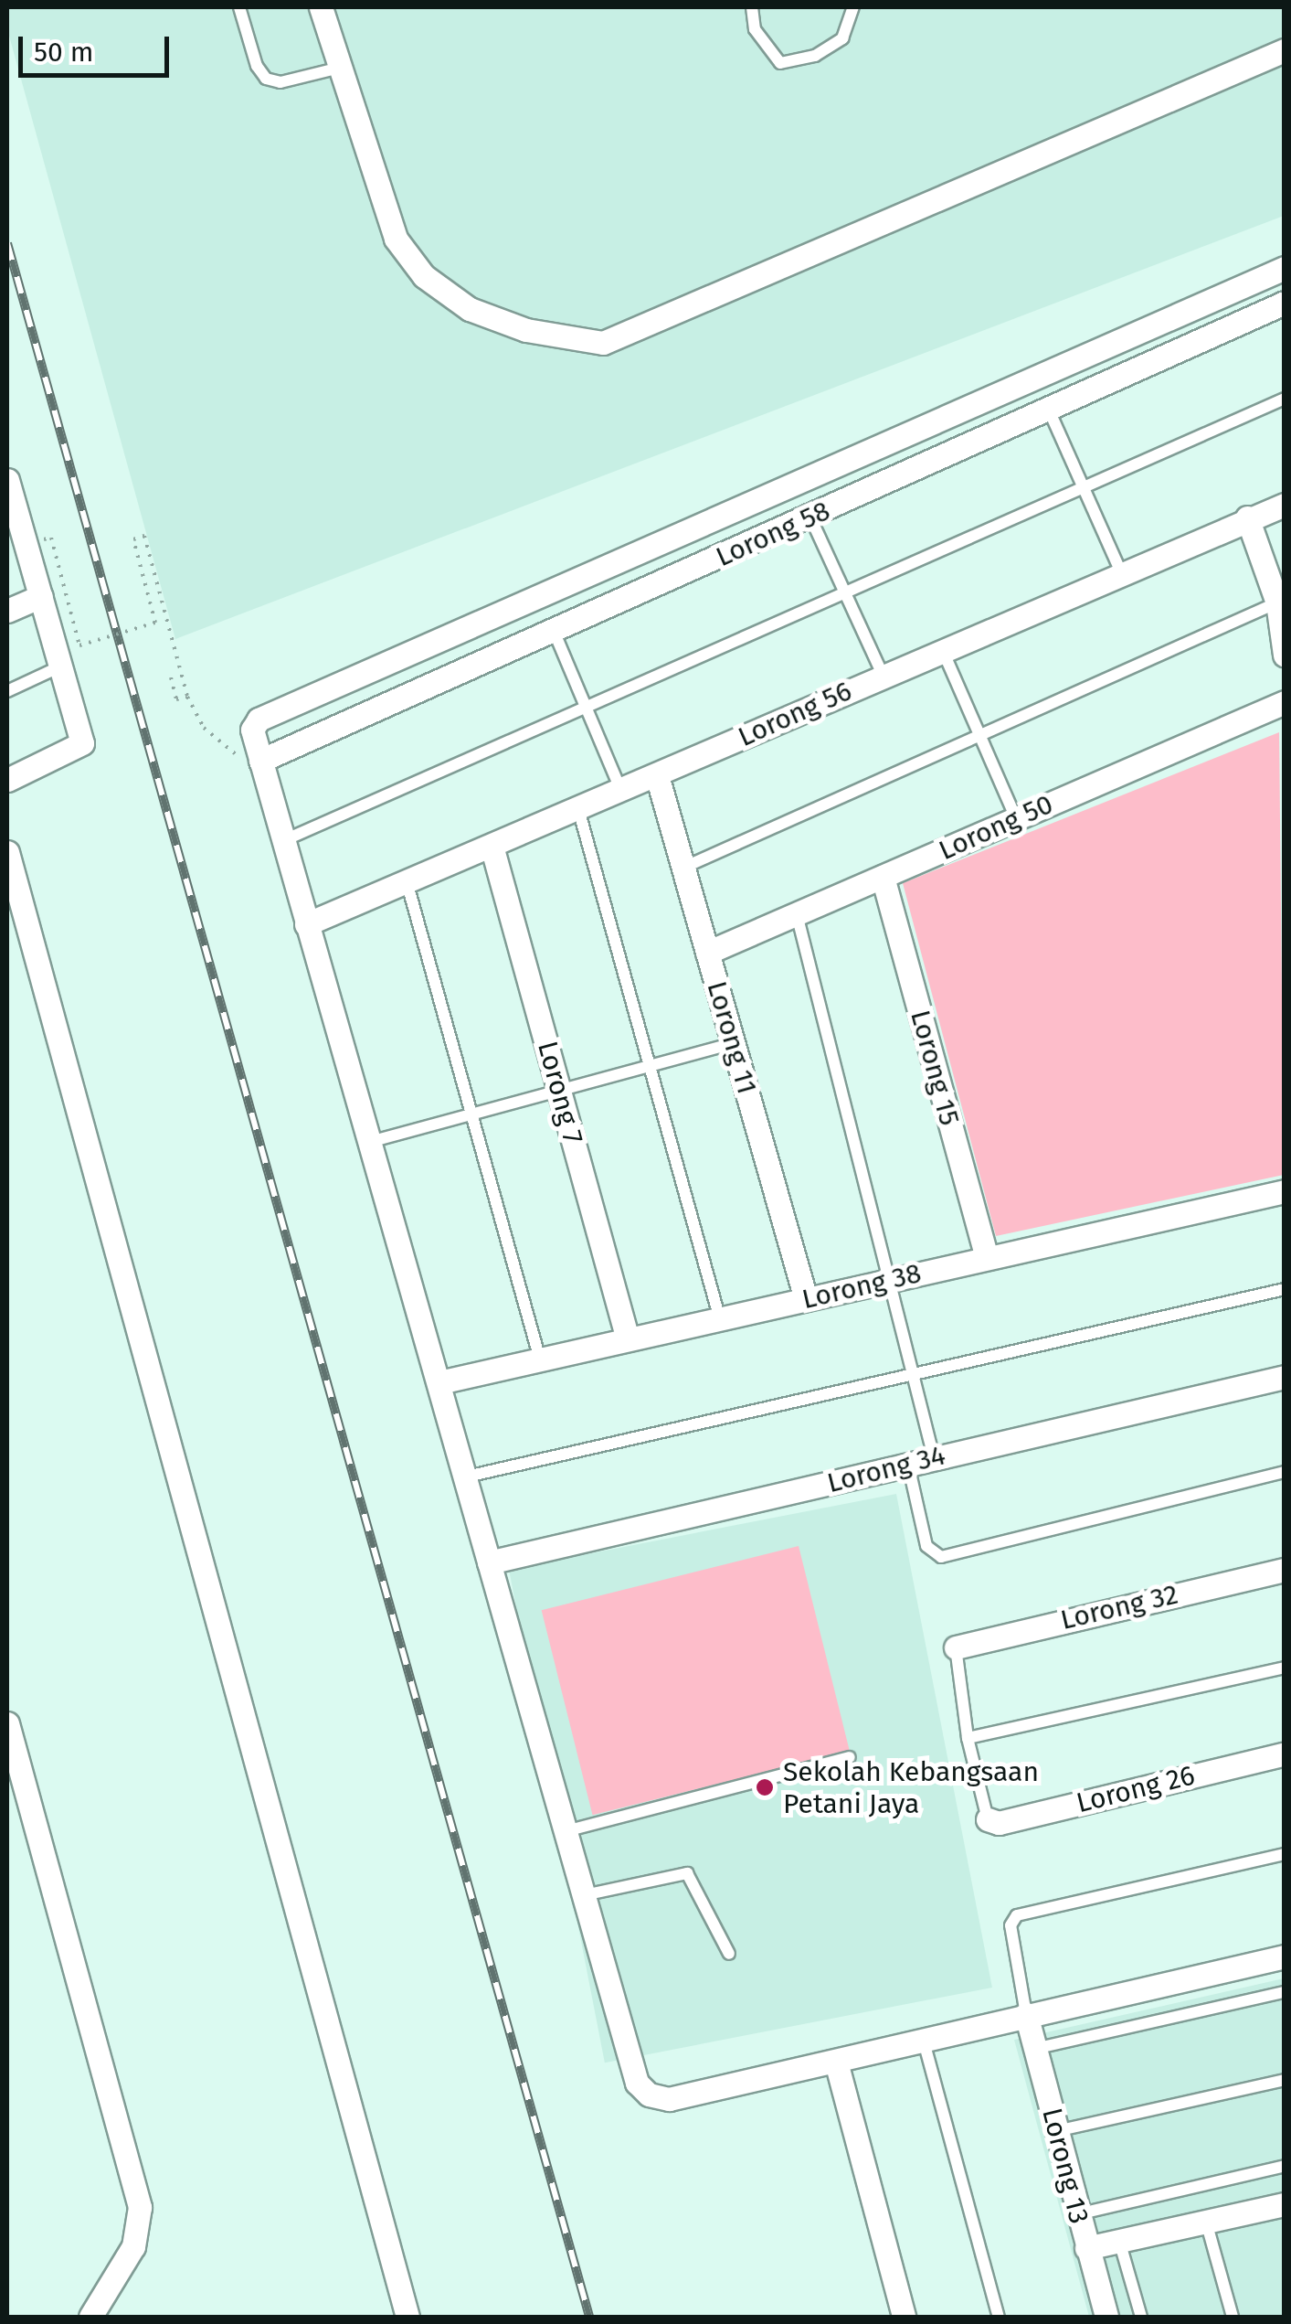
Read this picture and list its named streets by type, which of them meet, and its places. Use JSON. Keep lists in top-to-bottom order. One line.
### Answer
{"streets":{"street":["Lorong 58","Lorong 56","Lorong 50","Lorong 11","Lorong 15","Lorong 7","Lorong 38","Lorong 34","Lorong 32","Lorong 26","Lorong 13"]},"crossings":[["Lorong 56","Lorong 11"],["Lorong 56","Lorong 7"],["Lorong 50","Lorong 11"],["Lorong 50","Lorong 15"],["Lorong 11","Lorong 38"],["Lorong 15","Lorong 38"],["Lorong 7","Lorong 38"]],"places":["Sekolah Kebangsaan Petani Jaya"],"scale_bar":"50 m"}
